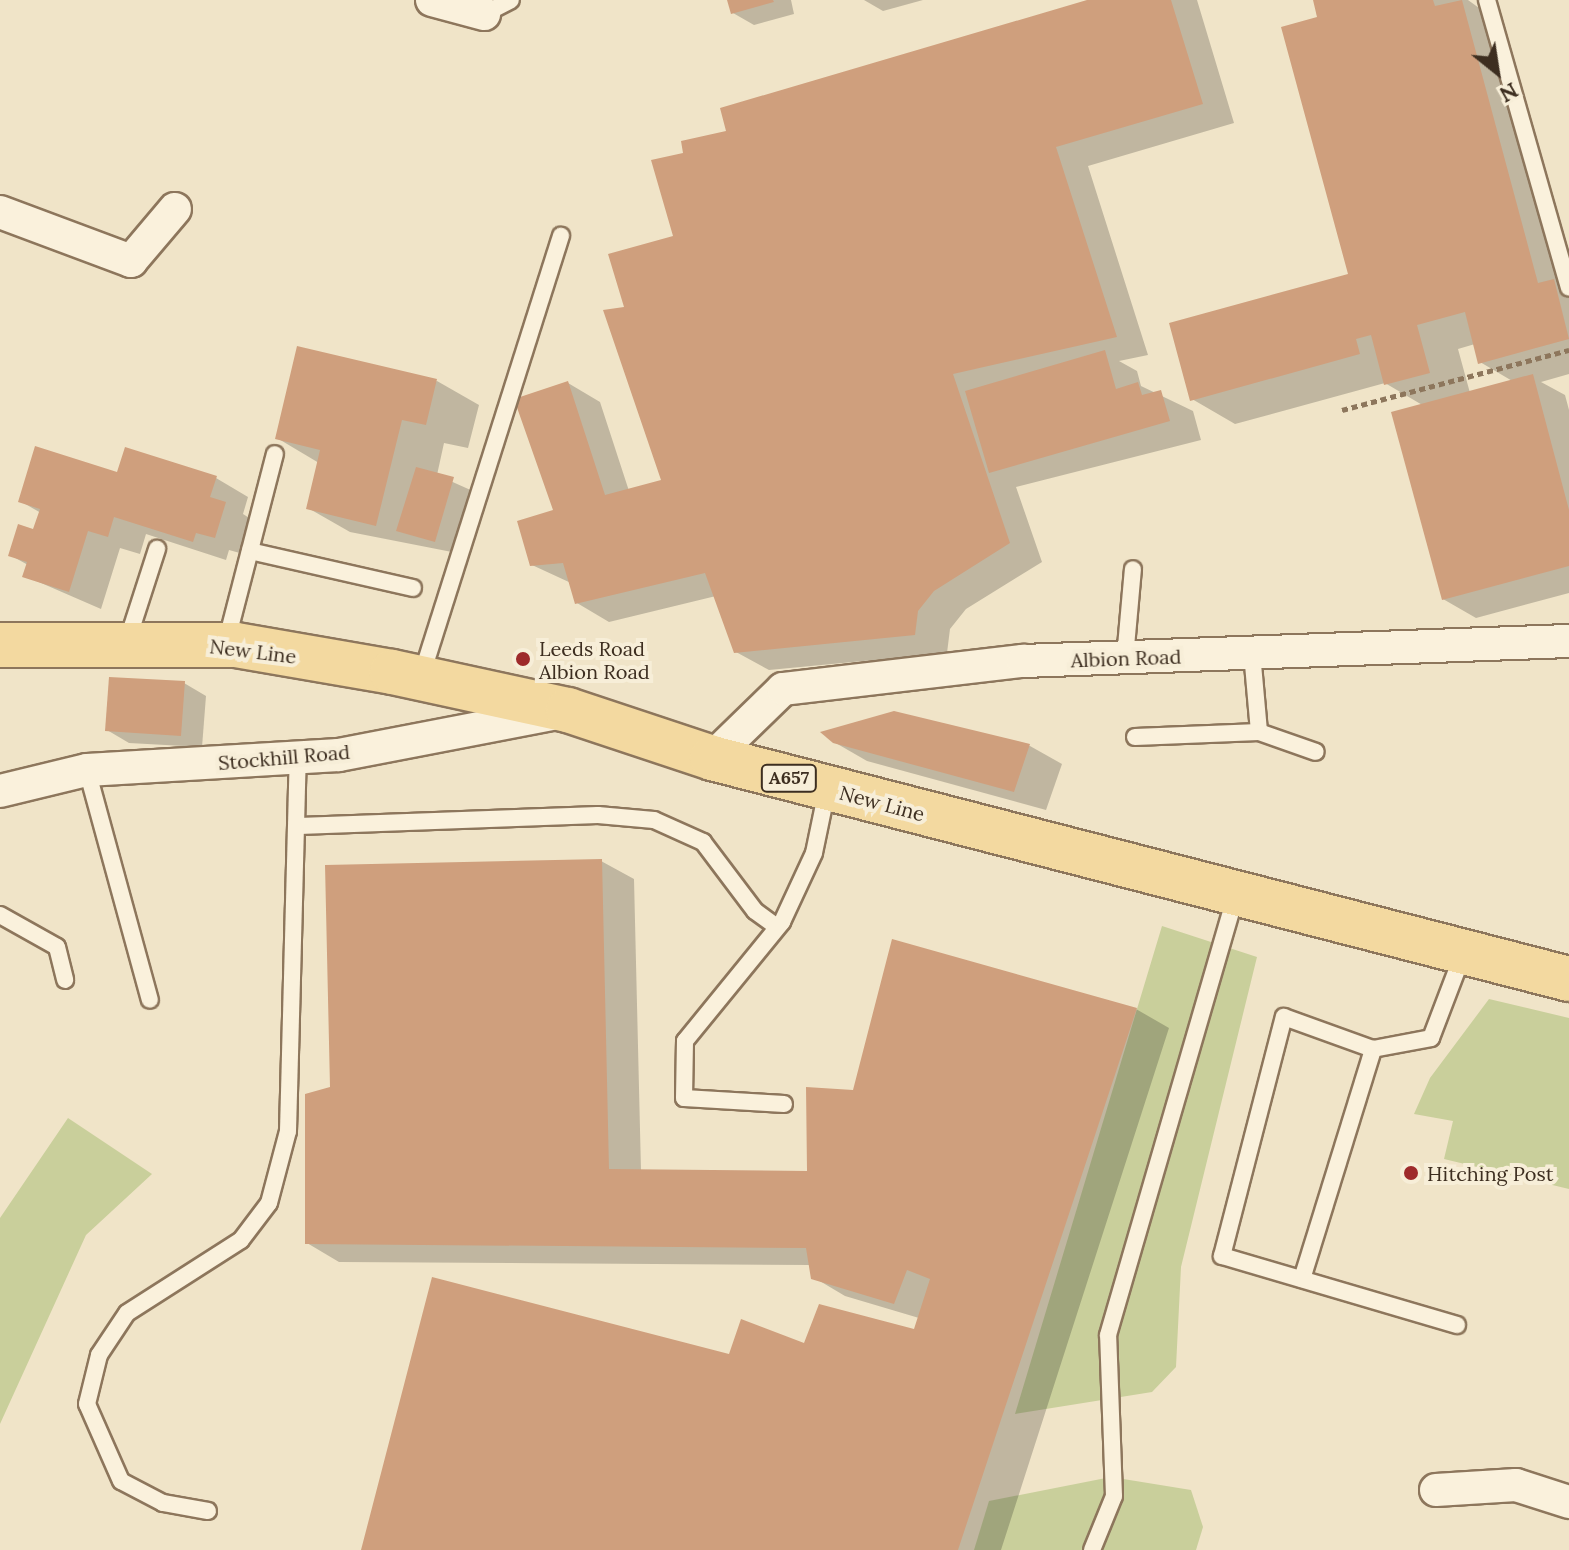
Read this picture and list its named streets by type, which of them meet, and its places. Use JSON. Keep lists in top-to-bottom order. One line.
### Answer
{"streets":{"main road":["New Line","A657"],"street":["Albion Road","Stockhill Road"]},"crossings":[["New Line","Albion Road"],["New Line","Stockhill Road"]],"places":["Leeds Road Albion Road","Hitching Post"],"north":"bottom right"}
